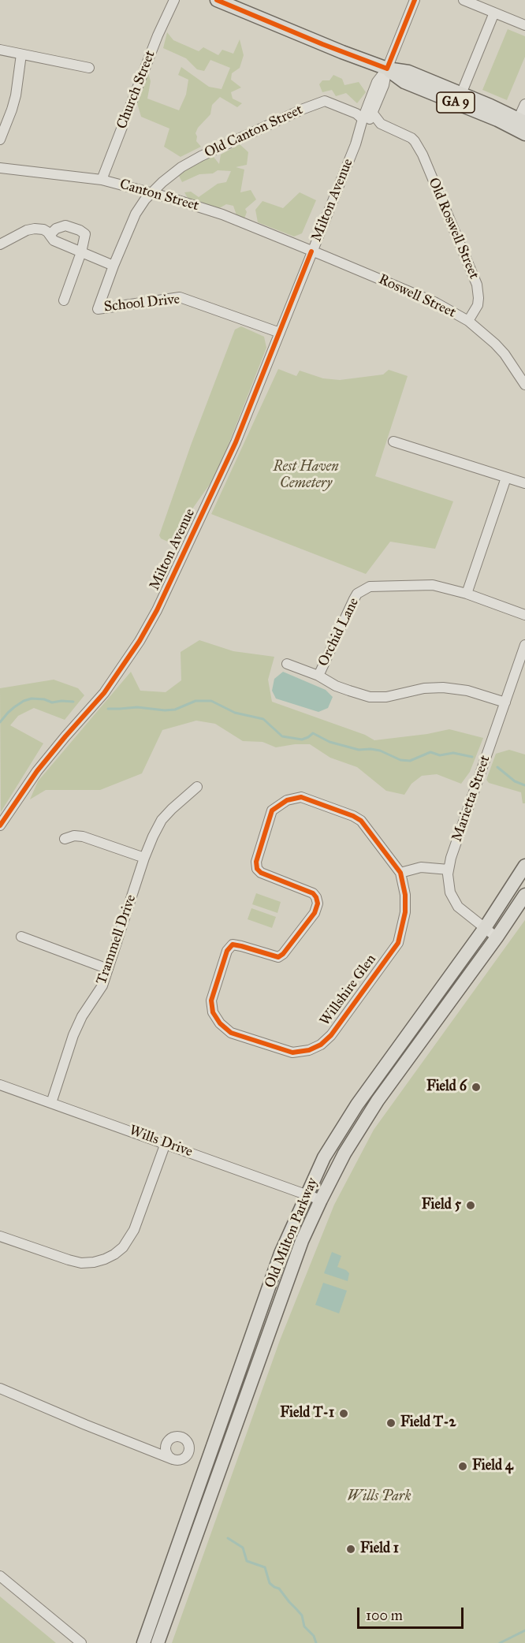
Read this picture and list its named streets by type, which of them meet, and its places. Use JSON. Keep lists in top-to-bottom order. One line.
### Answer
{"streets":{"main road":["GA 9","Old Milton Parkway"],"street":["Church Street","Old Canton Street","Canton Street","Milton Avenue","Old Roswell Street","Roswell Street","School Drive","Orchid Lane","Marietta Street","Trammell Drive","Willshire Glen","Wills Drive"]},"crossings":[["Church Street","Canton Street"],["GA 9","Milton Avenue"],["Old Canton Street","Canton Street"],["Old Canton Street","Milton Avenue"],["Old Canton Street","School Drive"],["Canton Street","Milton Avenue"],["Canton Street","Roswell Street"],["Canton Street","School Drive"],["Milton Avenue","Old Roswell Street"],["Milton Avenue","Roswell Street"],["Milton Avenue","School Drive"],["Old Roswell Street","Roswell Street"],["Marietta Street","Old Milton Parkway"],["Trammell Drive","Wills Drive"],["Wills Drive","Old Milton Parkway"]],"parks":["Rest Haven Cemetery","Wills Park"],"places":["Field 6","Field 5","Field T-1","Field T-2","Field 4","Field 1"],"scale_bar":"100 m"}
